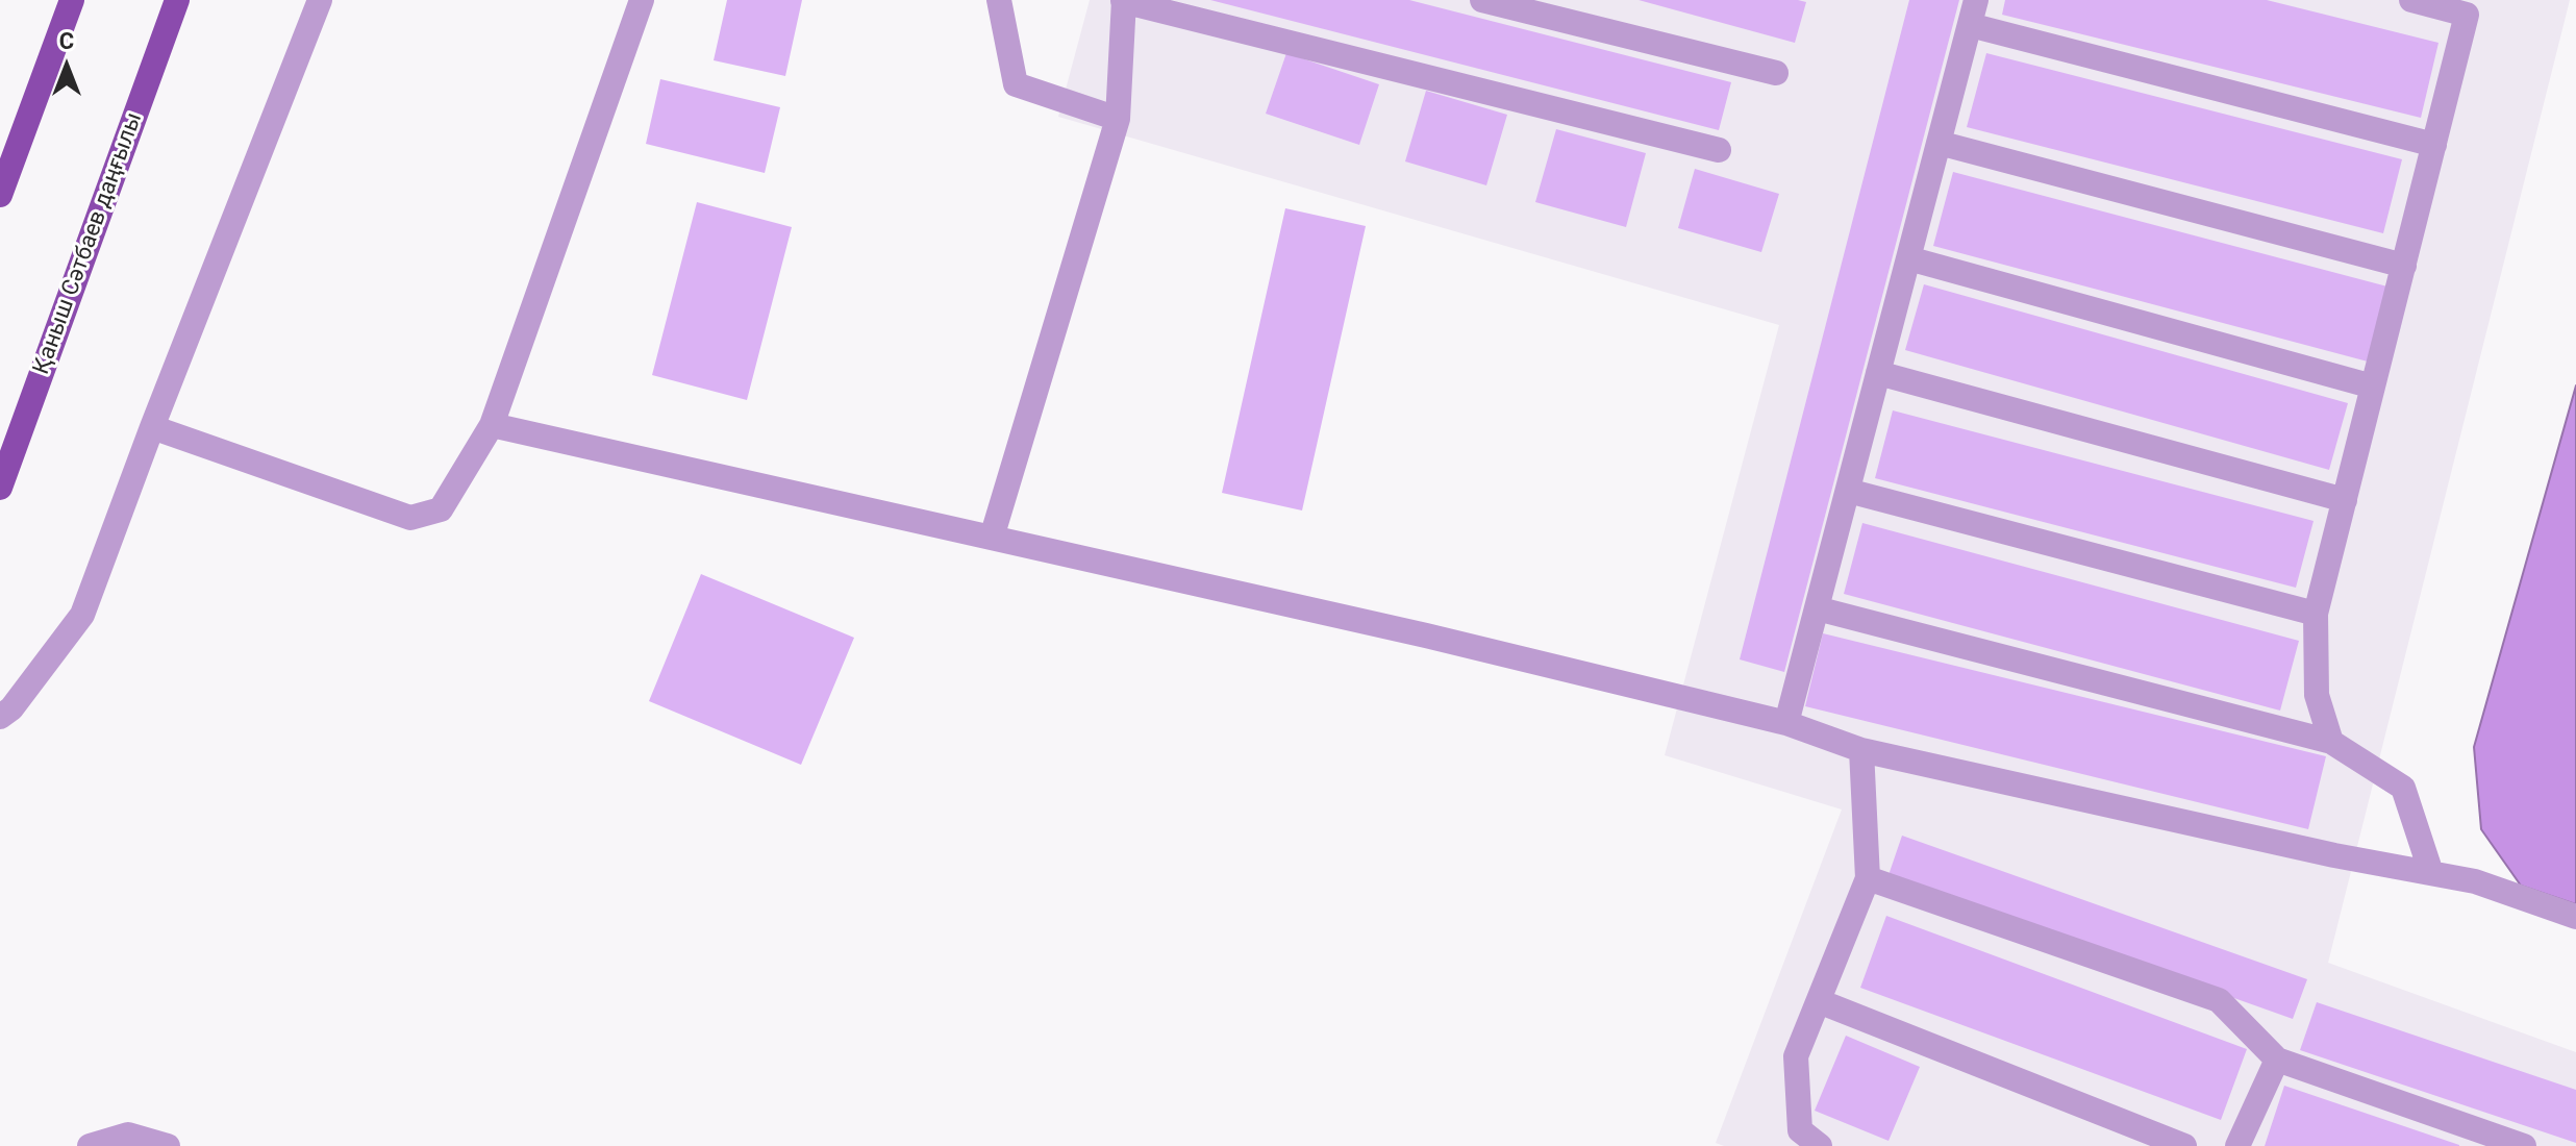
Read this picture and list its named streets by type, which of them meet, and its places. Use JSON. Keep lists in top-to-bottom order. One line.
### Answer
{"streets":{"main road":["Қаныш Сәтбаев даңғылы"]},"north":"top"}
